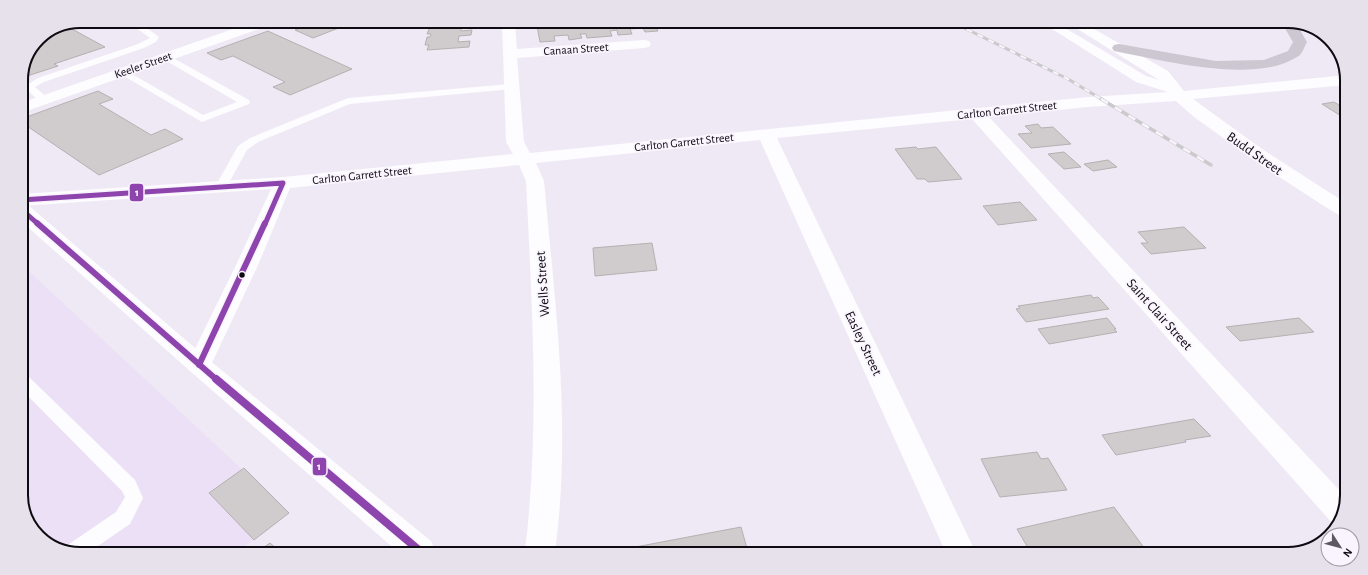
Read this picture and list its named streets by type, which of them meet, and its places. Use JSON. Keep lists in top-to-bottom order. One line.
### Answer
{"streets":{"street":["Canaan Street","Keeler Street","Carlton Garrett Street","Budd Street","Wells Street","Saint Clair Street","Easley Street"]},"crossings":[["Canaan Street","Wells Street"],["Carlton Garrett Street","Budd Street"],["Carlton Garrett Street","Wells Street"],["Carlton Garrett Street","Saint Clair Street"],["Carlton Garrett Street","Easley Street"]],"lines":["transit line 1"],"north":"bottom right"}
